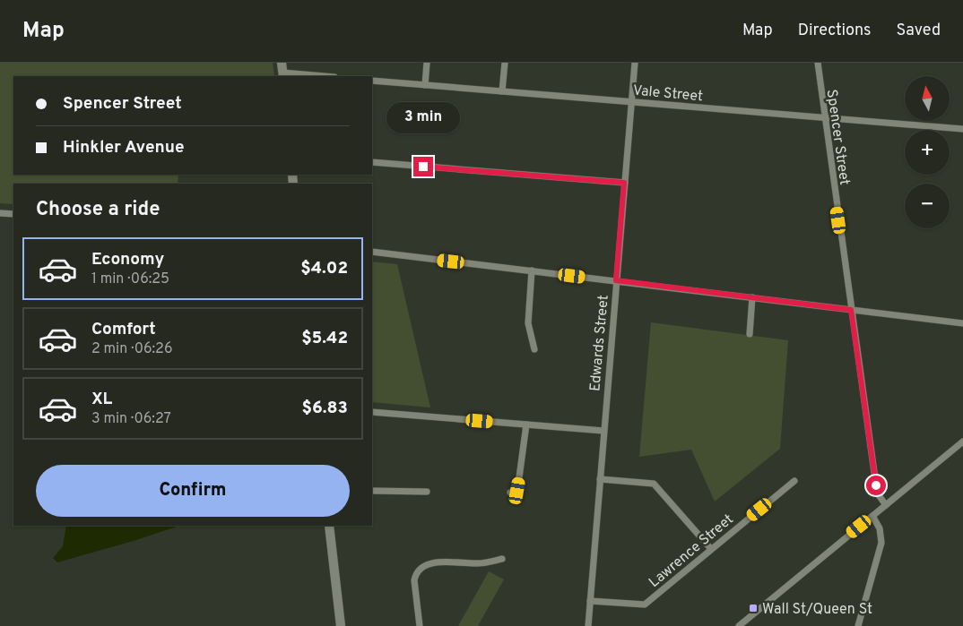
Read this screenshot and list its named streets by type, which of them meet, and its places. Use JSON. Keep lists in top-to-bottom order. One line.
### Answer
{"streets":{"street":["Vale Street","Spencer Street","Edwards Street","Lawrence Street"]},"crossings":[["Vale Street","Spencer Street"],["Vale Street","Edwards Street"],["Edwards Street","Lawrence Street"]],"places":{"transit":["Wall St/Queen St"]},"north":"top","page":{"header":"Map","nav":["Map","Directions","Saved"],"map_buttons":["+","−"],"banner":["Spencer Street","Hinkler Avenue"],"bubble":"3 min","heading":"Choose a ride","list":[{"name":"Economy","note":"1 min · 06:25","value":"$4.02"},{"name":"Comfort","note":"2 min · 06:26","value":"$5.42"},{"name":"XL","note":"3 min · 06:27","value":"$6.83"}],"buttons":"Confirm"}}
